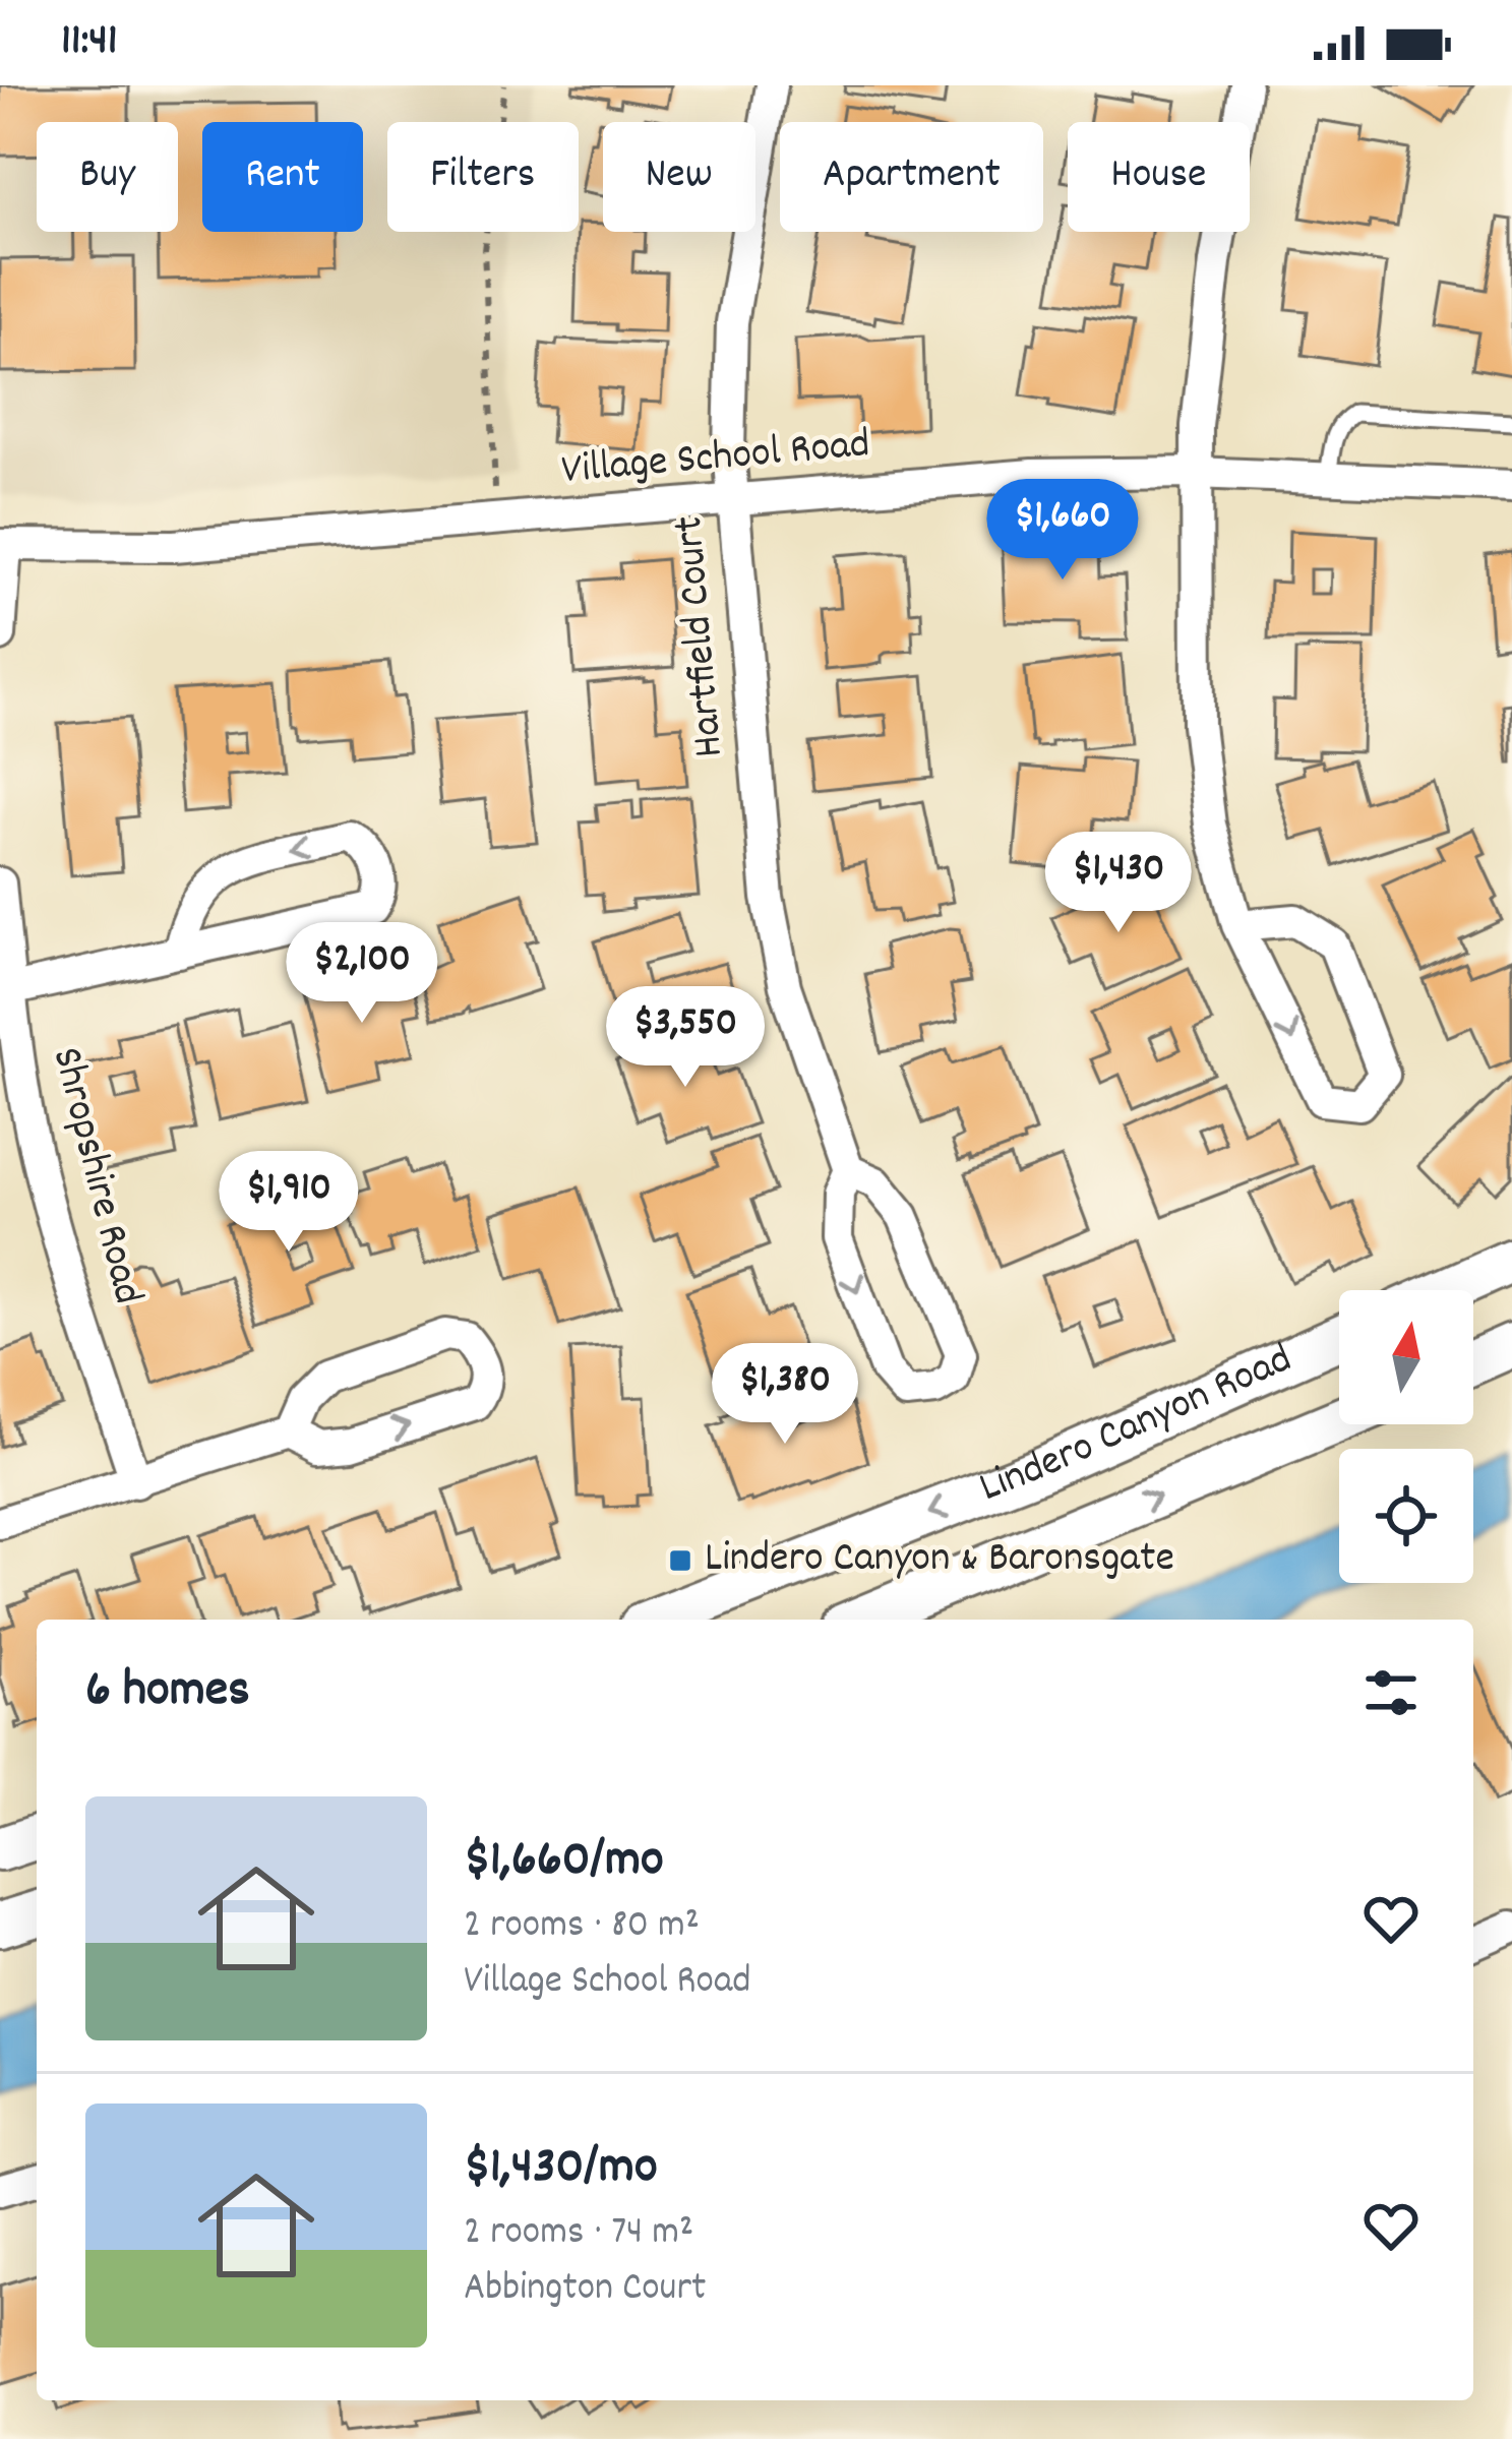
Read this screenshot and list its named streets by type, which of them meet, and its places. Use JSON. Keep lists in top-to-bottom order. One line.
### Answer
{"streets":{"street":["Village School Road","Hartfield Court","Shropshire Road","Lindero Canyon Road"]},"crossings":[["Village School Road","Hartfield Court"]],"places":{"transit":["Lindero Canyon & Baronsgate"]},"north":"top","page":{"status":"11:41","chip":["Buy","Rent","Filters","New","Apartment","House"],"price":["$1,660","$1,430","$2,100","$3,550","$1,910","$1,380"],"heading":"6 homes","list":[{"name":"$1,660/mo","note":"2 rooms · 80 m² · Village School Road"},{"name":"$1,430/mo","note":"2 rooms · 74 m² · Abbington Court"}]}}
